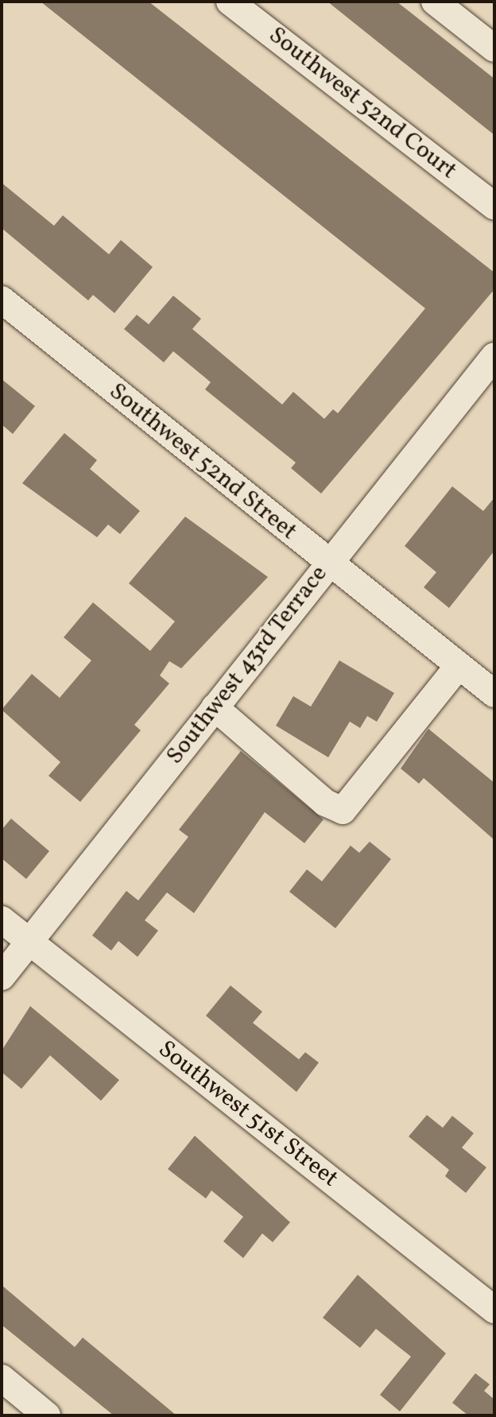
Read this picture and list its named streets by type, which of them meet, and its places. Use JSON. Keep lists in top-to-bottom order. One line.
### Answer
{"streets":{"street":["Southwest 52nd Court","Southwest 52nd Street","Southwest 43rd Terrace","Southwest 51st Street"]},"crossings":[["Southwest 52nd Street","Southwest 43rd Terrace"],["Southwest 43rd Terrace","Southwest 51st Street"]]}
